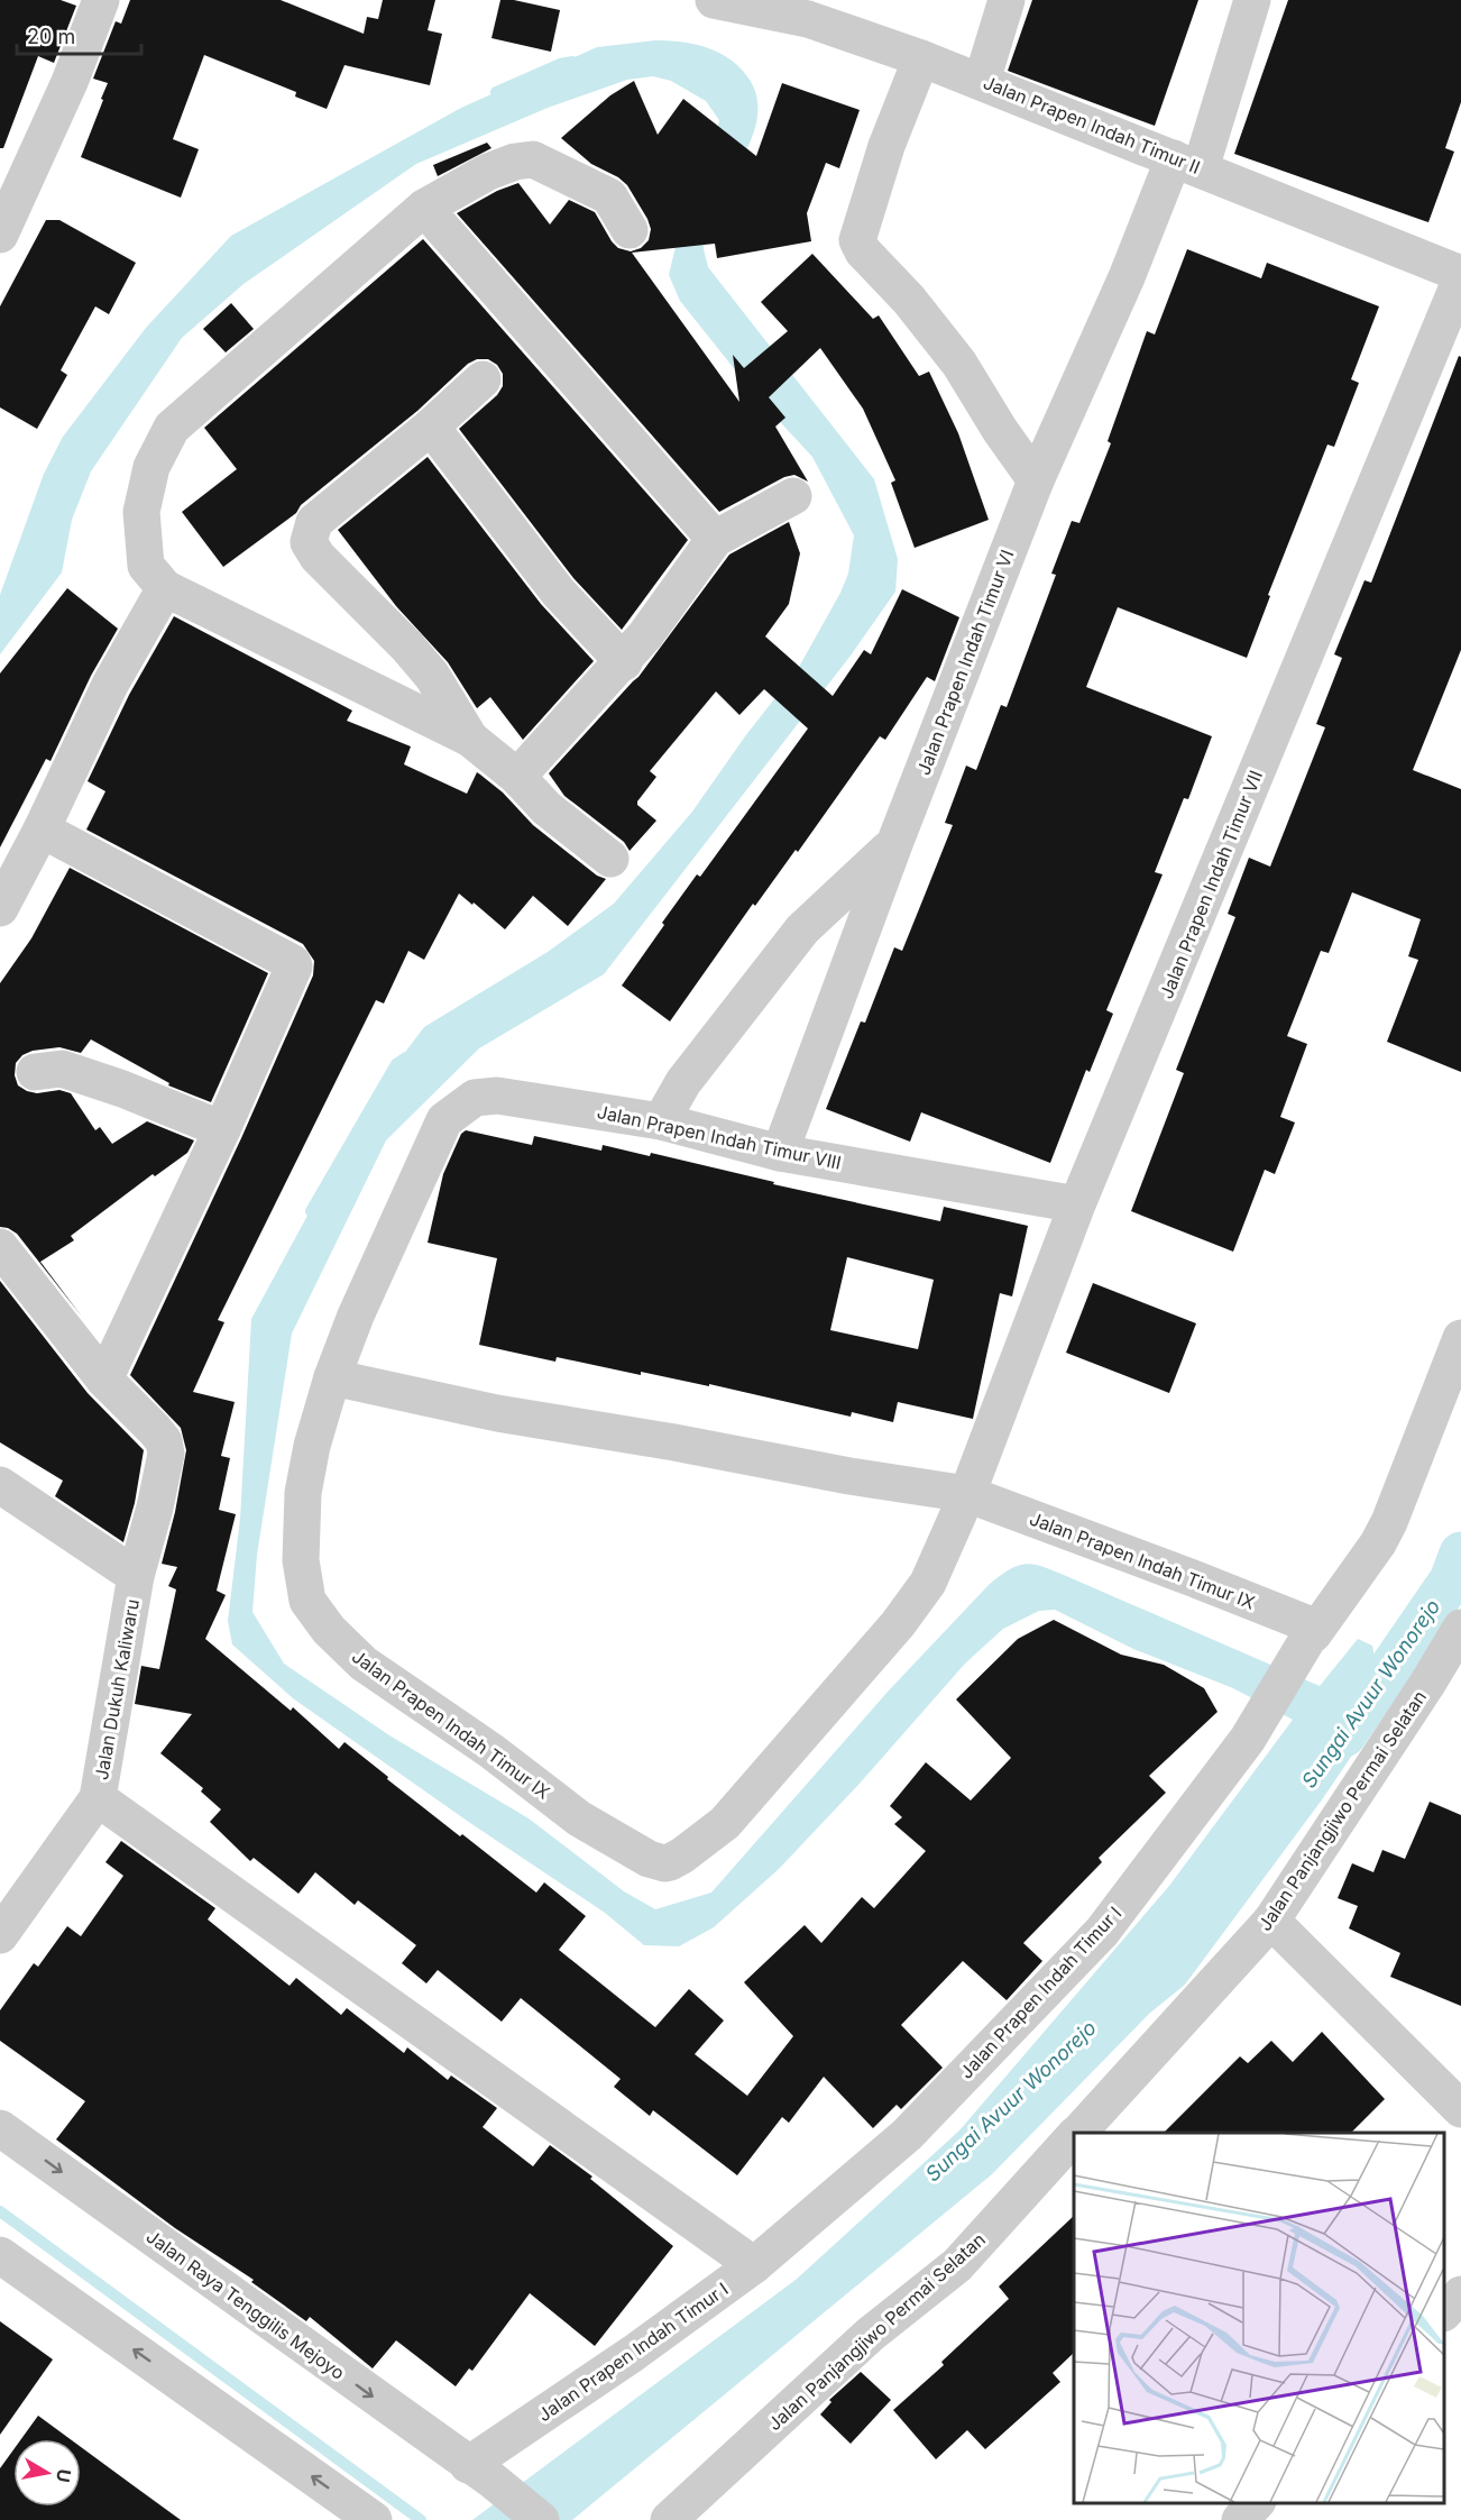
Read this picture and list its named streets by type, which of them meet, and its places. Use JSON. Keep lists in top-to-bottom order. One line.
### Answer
{"streets":{"street":["Jalan Prapen Indah Timur II","Jalan Prapen Indah Timur VI","Jalan Prapen Indah Timur VII","Jalan Prapen Indah Timur VIII","Jalan Prapen Indah Timur IX","Jalan Dukuh Kaliwaru","Jalan Panjangjiwo Permai Selatan","Jalan Prapen Indah Timur I","Jalan Raya Tenggilis Mejoyo"]},"crossings":[["Jalan Prapen Indah Timur II","Jalan Prapen Indah Timur VI"],["Jalan Prapen Indah Timur II","Jalan Prapen Indah Timur VII"],["Jalan Prapen Indah Timur VI","Jalan Prapen Indah Timur VIII"],["Jalan Prapen Indah Timur VII","Jalan Prapen Indah Timur VIII"],["Jalan Prapen Indah Timur VII","Jalan Prapen Indah Timur IX"],["Jalan Prapen Indah Timur VIII","Jalan Prapen Indah Timur IX"],["Jalan Prapen Indah Timur IX","Jalan Prapen Indah Timur I"],["Jalan Prapen Indah Timur I","Jalan Raya Tenggilis Mejoyo"]],"water":["Sungai Avuur Wonorejo"],"scale_bar":"20 m","north":"right"}
